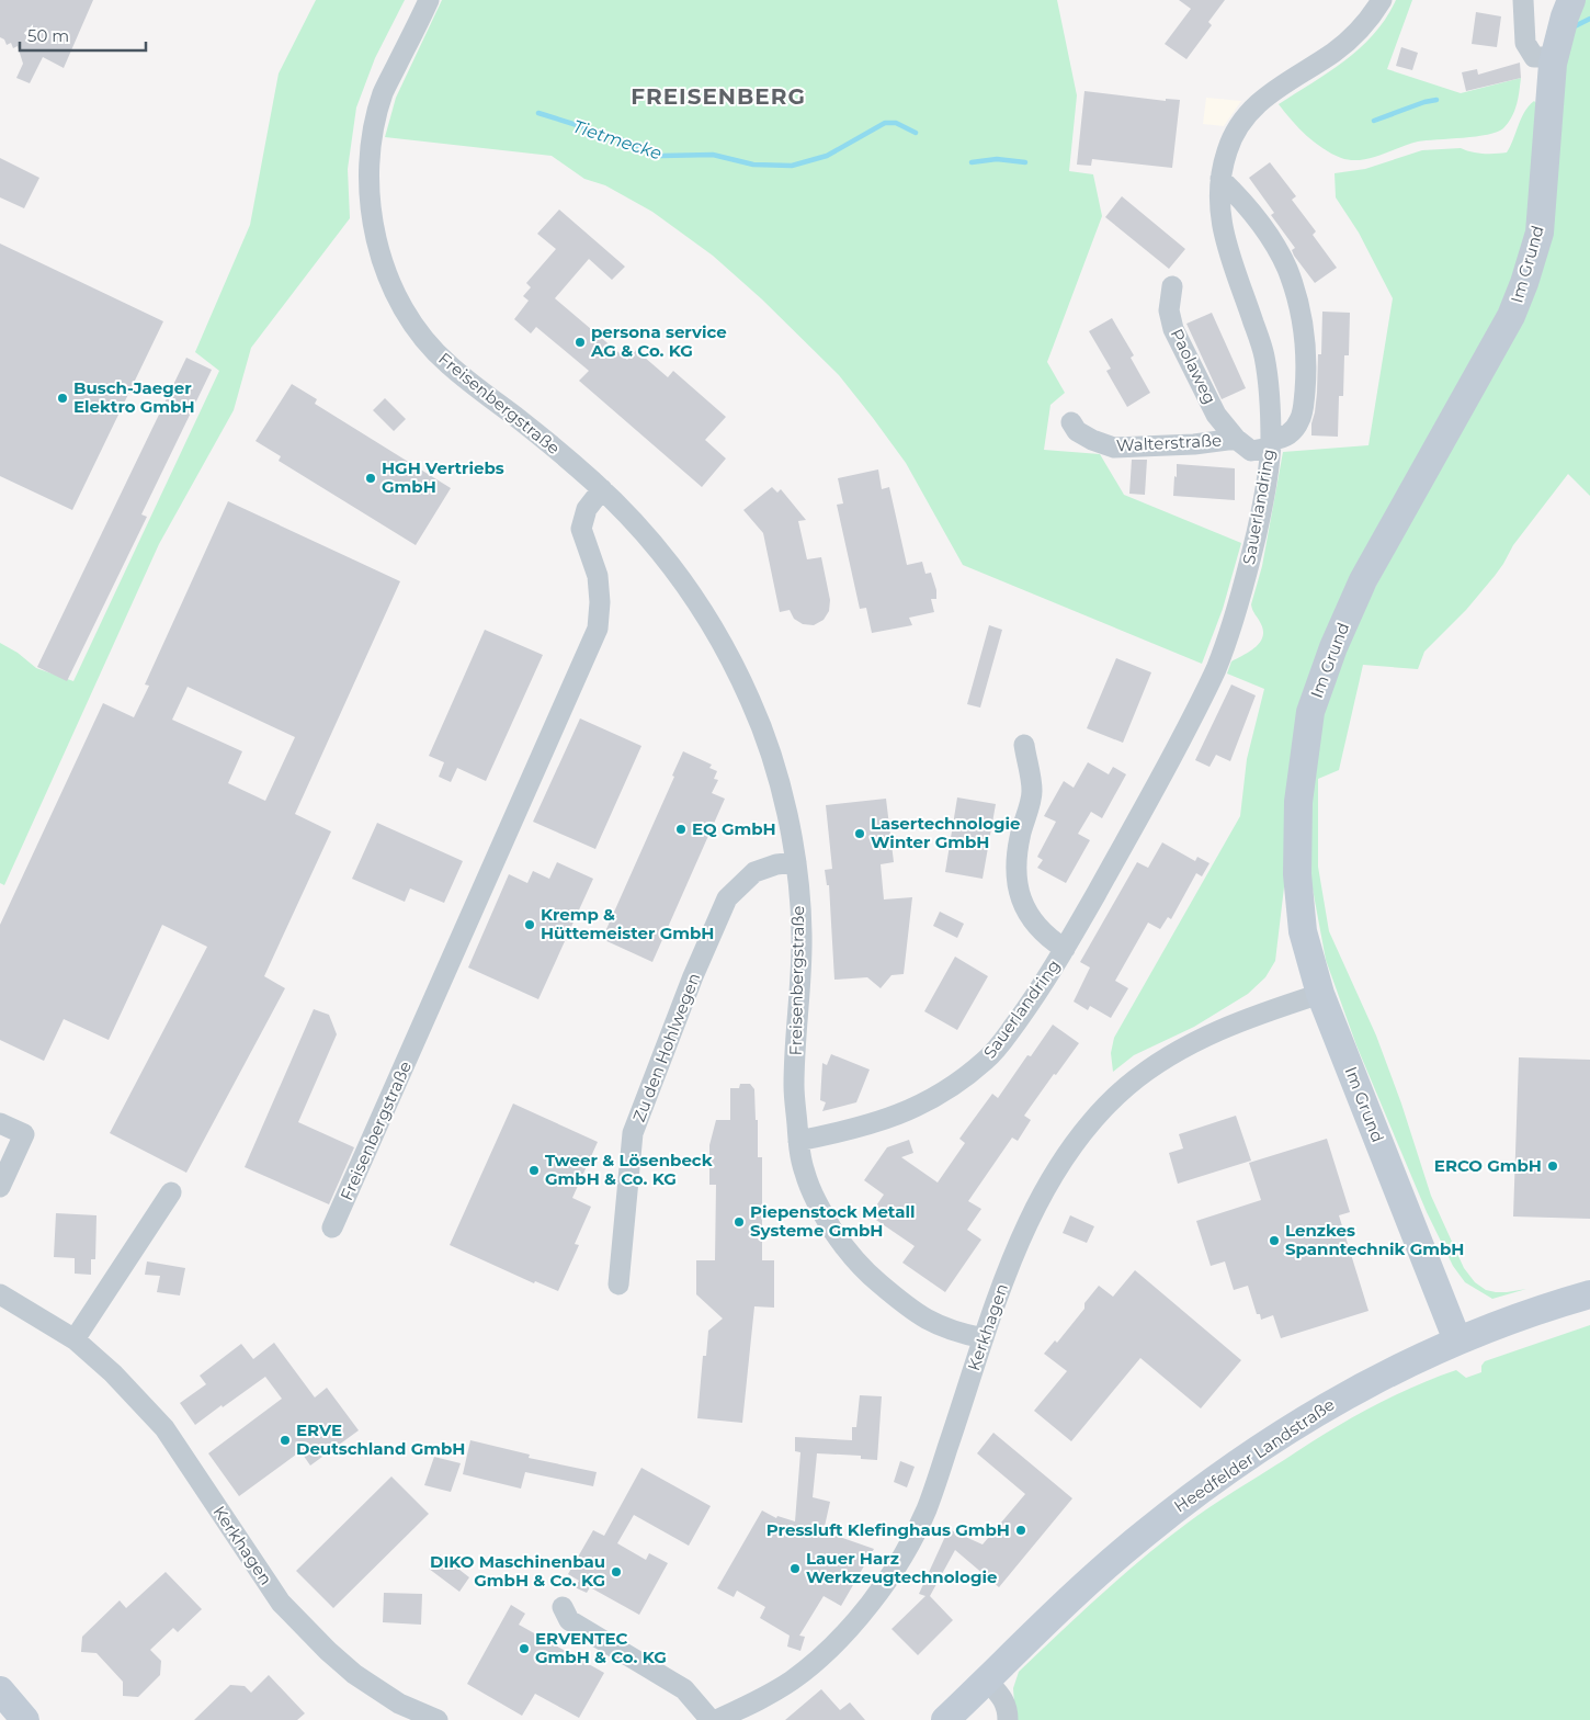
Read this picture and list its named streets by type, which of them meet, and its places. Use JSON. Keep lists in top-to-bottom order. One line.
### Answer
{"streets":{"main road":["Im Grund","Heedfelder Landstraße"],"street":["Paolaweg","Freisenbergstraße","Walterstraße","Sauerlandring","Zu den Hohlwegen","Kerkhagen"]},"crossings":[["Im Grund","Kerkhagen"],["Im Grund","Heedfelder Landstraße"],["Paolaweg","Walterstraße"],["Freisenbergstraße","Sauerlandring"],["Freisenbergstraße","Zu den Hohlwegen"],["Freisenbergstraße","Kerkhagen"],["Walterstraße","Sauerlandring"]],"districts":["FREISENBERG"],"water":["Tietmecke"],"places":["persona service AG & Co. KG","Busch-Jaeger Elektro GmbH","HGH Vertriebs GmbH","EQ GmbH","Lasertechnologie Winter GmbH","Kremp & Hüttemeister GmbH","ERCO GmbH","Tweer & Lösenbeck GmbH & Co. KG","Piepenstock Metall Systeme GmbH","Lenzkes Spanntechnik GmbH","ERVE Deutschland GmbH","Pressluft Klefinghaus GmbH","Lauer Harz Werkzeugtechnologie","DIKO Maschinenbau GmbH & Co. KG","ERVENTEC GmbH & Co. KG"],"scale_bar":"50 m"}
